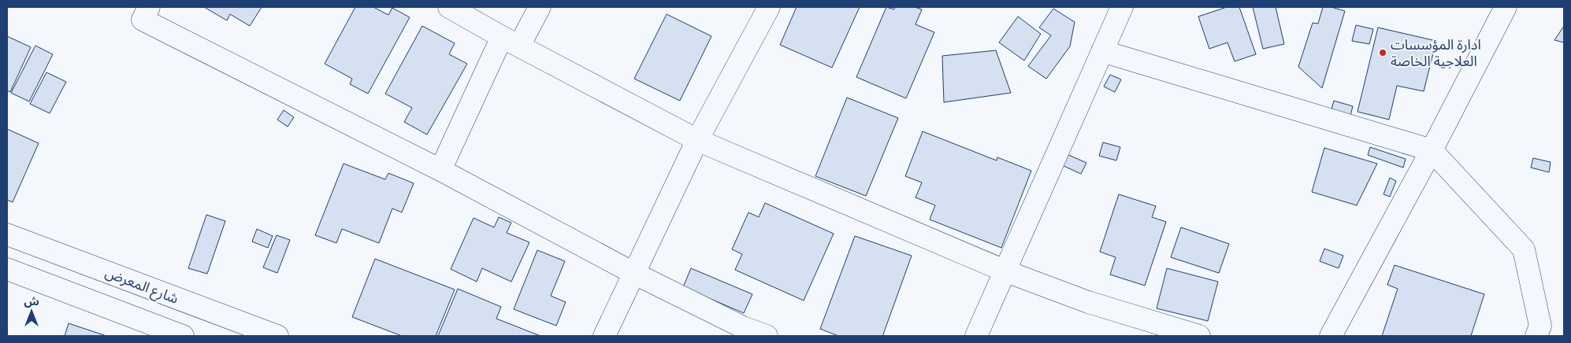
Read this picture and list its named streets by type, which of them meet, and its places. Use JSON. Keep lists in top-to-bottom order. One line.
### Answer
{"streets":{"street":["شارع المعرض"]},"places":["ادارة المؤسسات العلاجية الخاصة"],"north":"top"}
